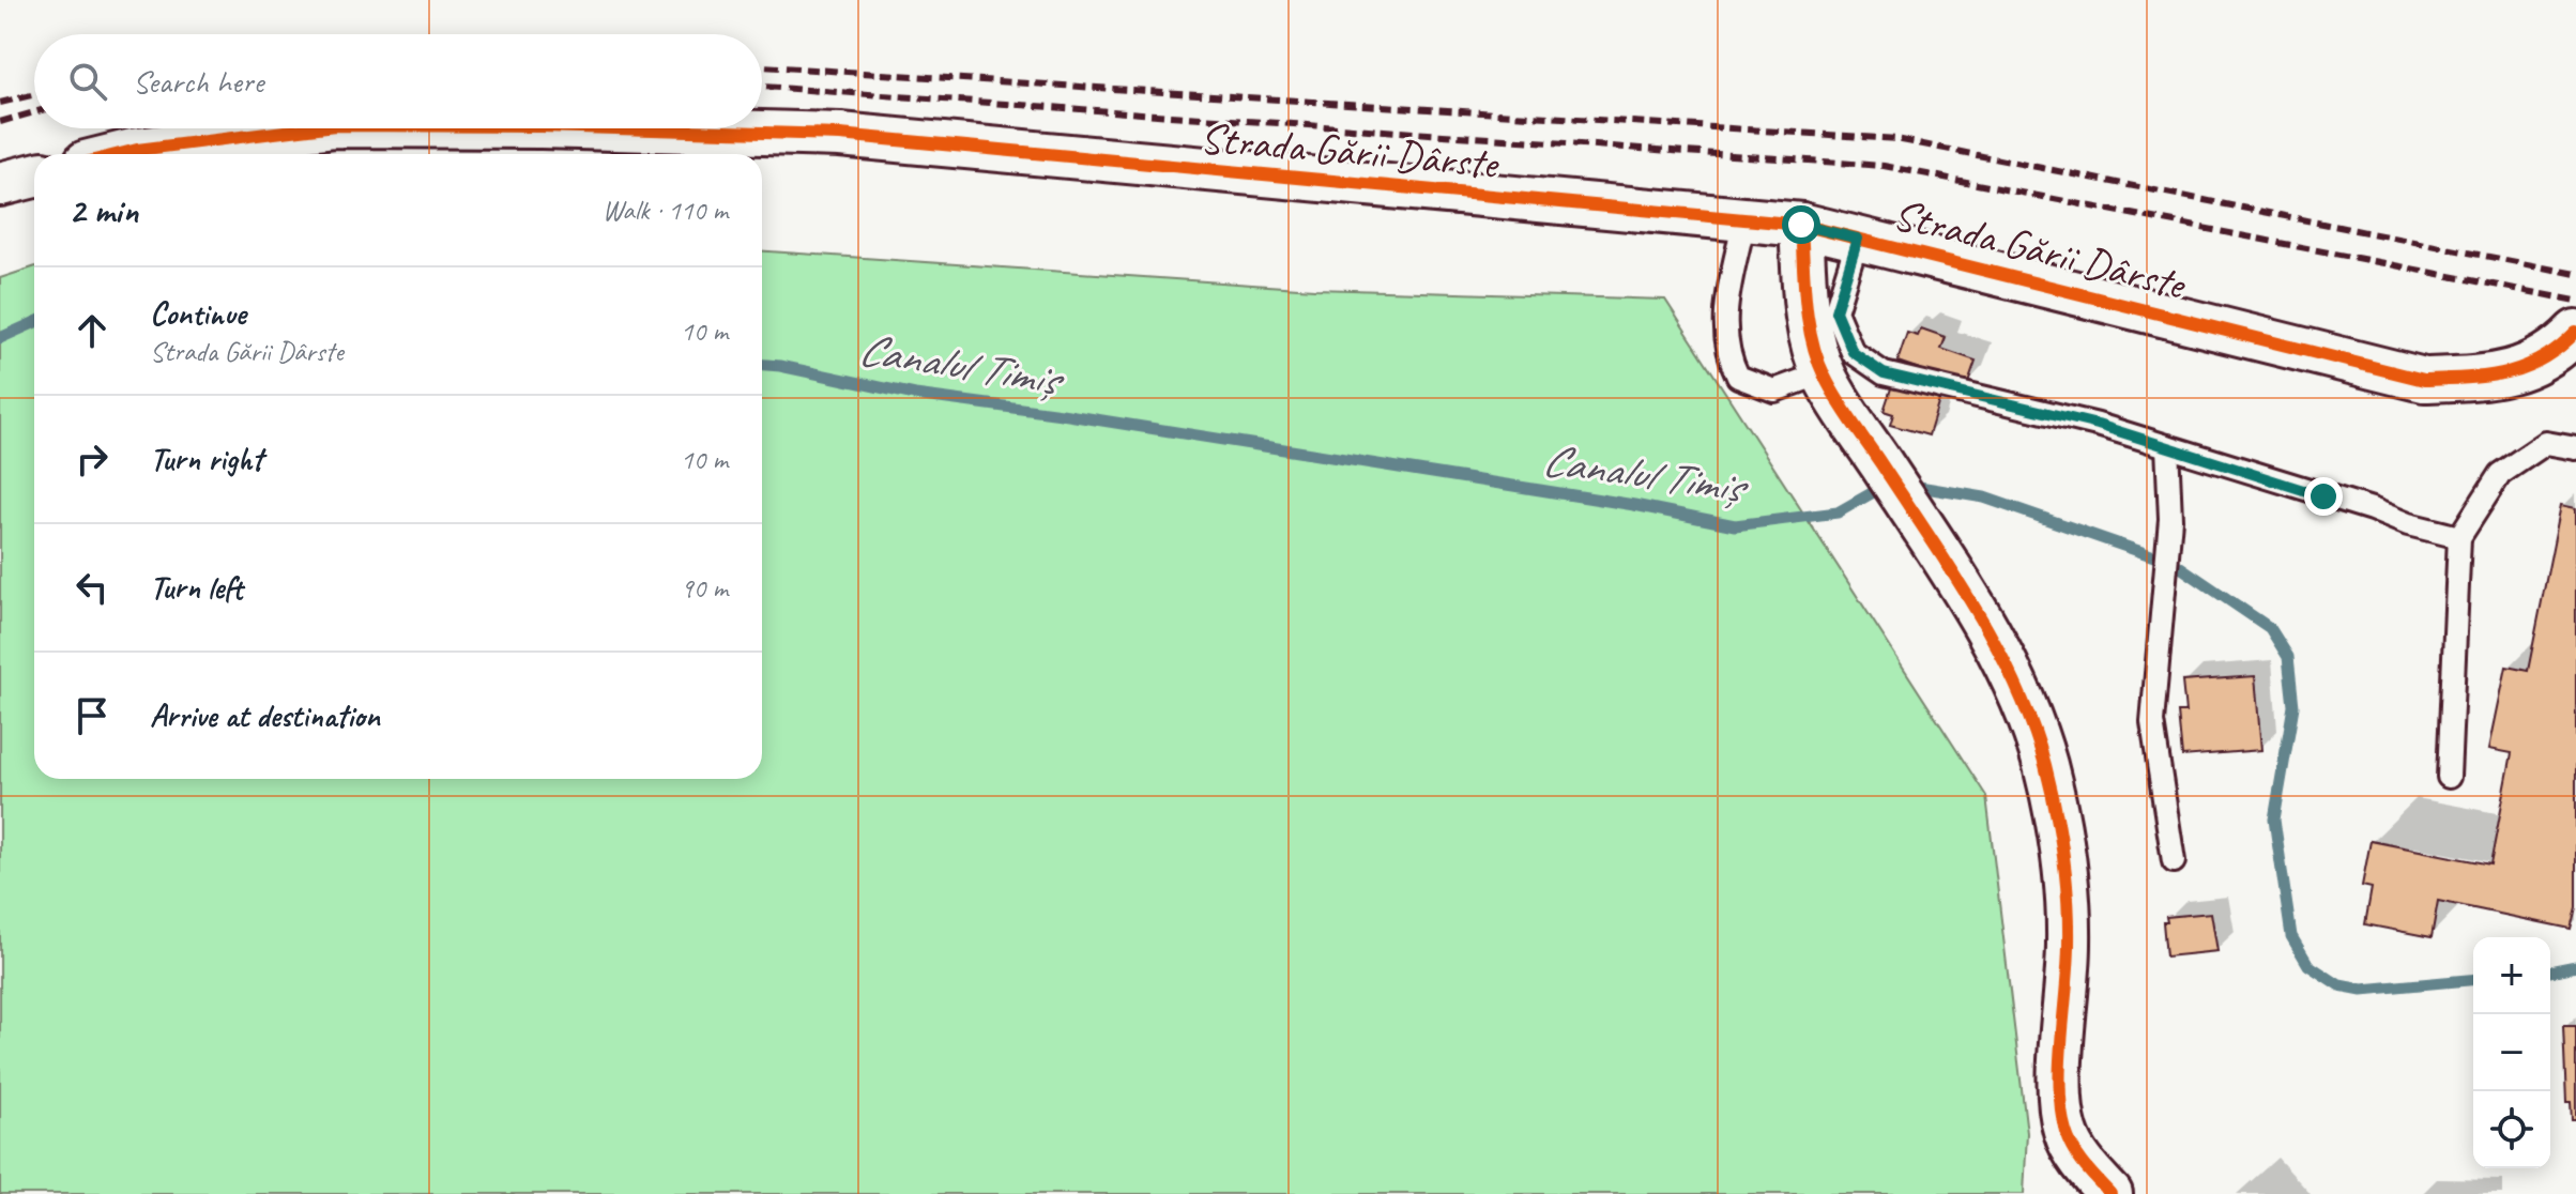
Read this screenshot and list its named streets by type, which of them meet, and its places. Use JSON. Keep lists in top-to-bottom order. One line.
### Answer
{"streets":{"street":["Strada Gării Dârste"]},"water":["Canalul Timiș"],"page":{"search":"Search here","heading":["2 min","Walk · 110 m"],"list":[["Continue","Strada Gării Dârste","10 m"],["Turn right","10 m"],["Turn left","90 m"],"Arrive at destination"],"map_buttons":["+","−"]}}
